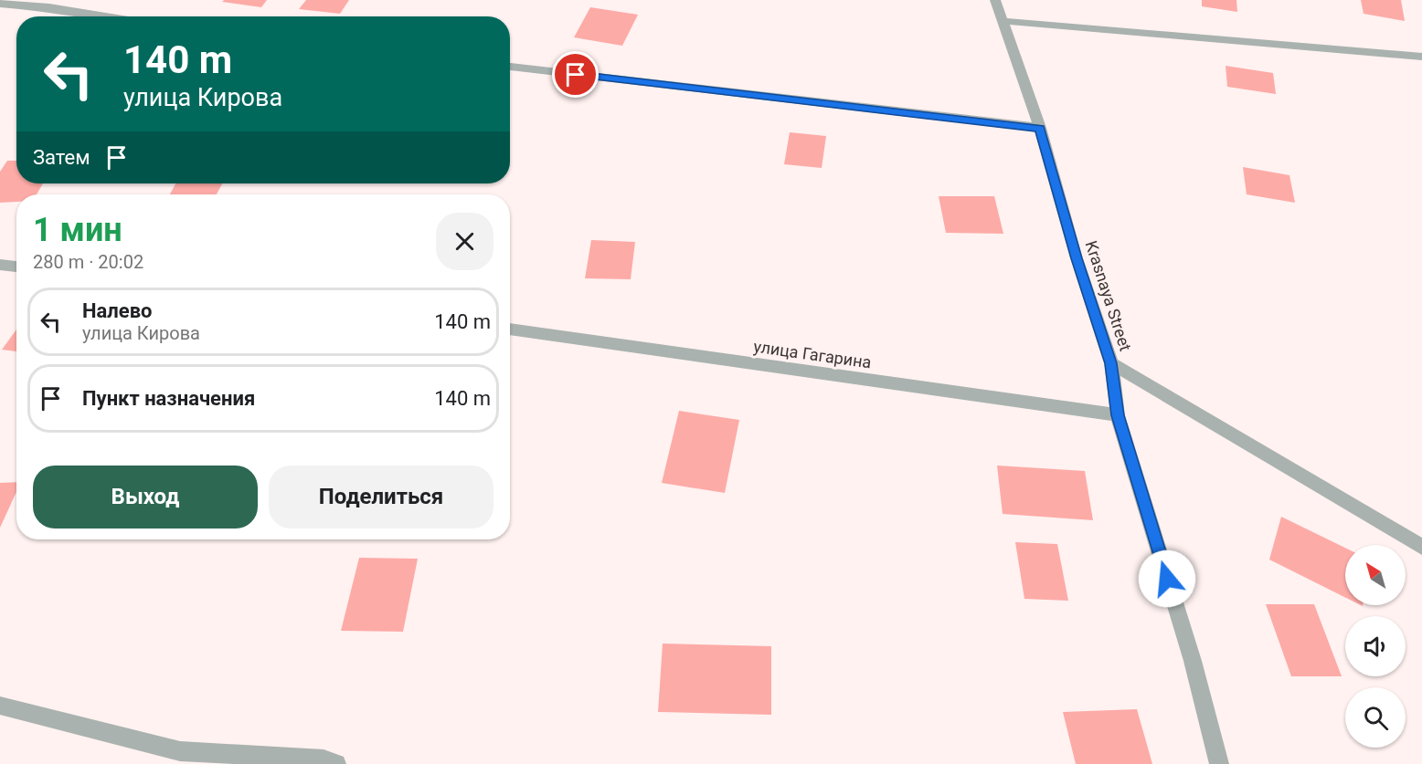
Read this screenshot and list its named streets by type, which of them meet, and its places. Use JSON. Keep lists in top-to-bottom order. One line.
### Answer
{"streets":{"street":["Krasnaya Street","улица Гагарина"]},"crossings":[["Krasnaya Street","улица Гагарина"]],"north":"top left","page":{"turn":["140 m","улица Кирова"],"then":"Затем","heading":["1 мин","280 m · 20:02"],"list":[{"name":"Налево","note":"улица Кирова","value":"140 m"},{"name":"Пункт назначения","value":"140 m"}],"buttons":["Выход","Поделиться"]}}
